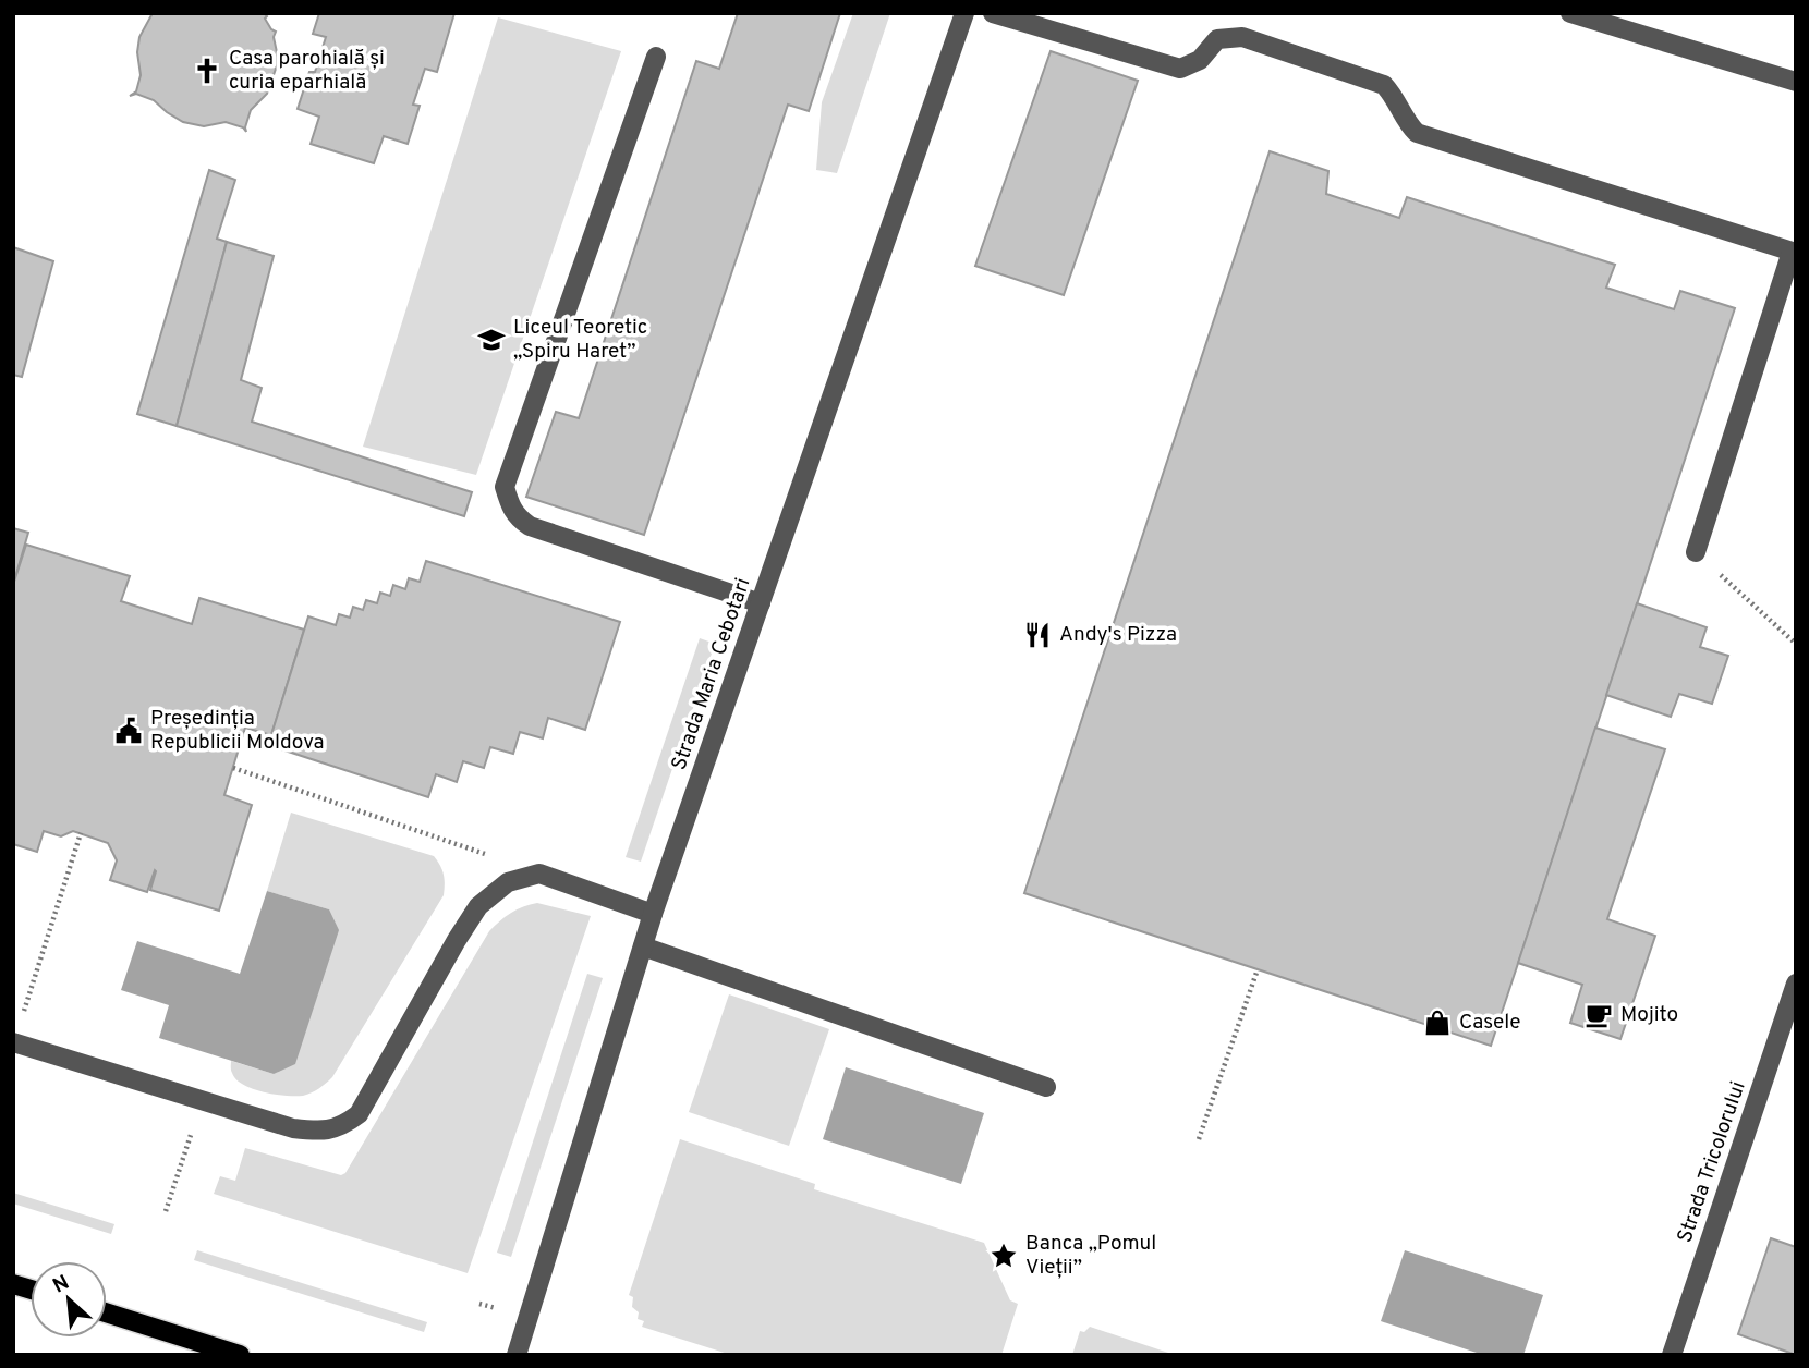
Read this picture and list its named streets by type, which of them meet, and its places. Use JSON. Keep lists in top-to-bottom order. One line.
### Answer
{"streets":{"street":["Strada Maria Cebotari","Strada Tricolorului"]},"places":{"church":["Casa parohială și curia eparhială"],"school or university":["Liceul Teoretic „Spiru Haret”"],"restaurant":["Andy's Pizza"],"public building":["Președinția Republicii Moldova"],"cafe":["Mojito"],"shop":["Casele"],"place":["Banca „Pomul Vieții”"]},"north":"top left"}
